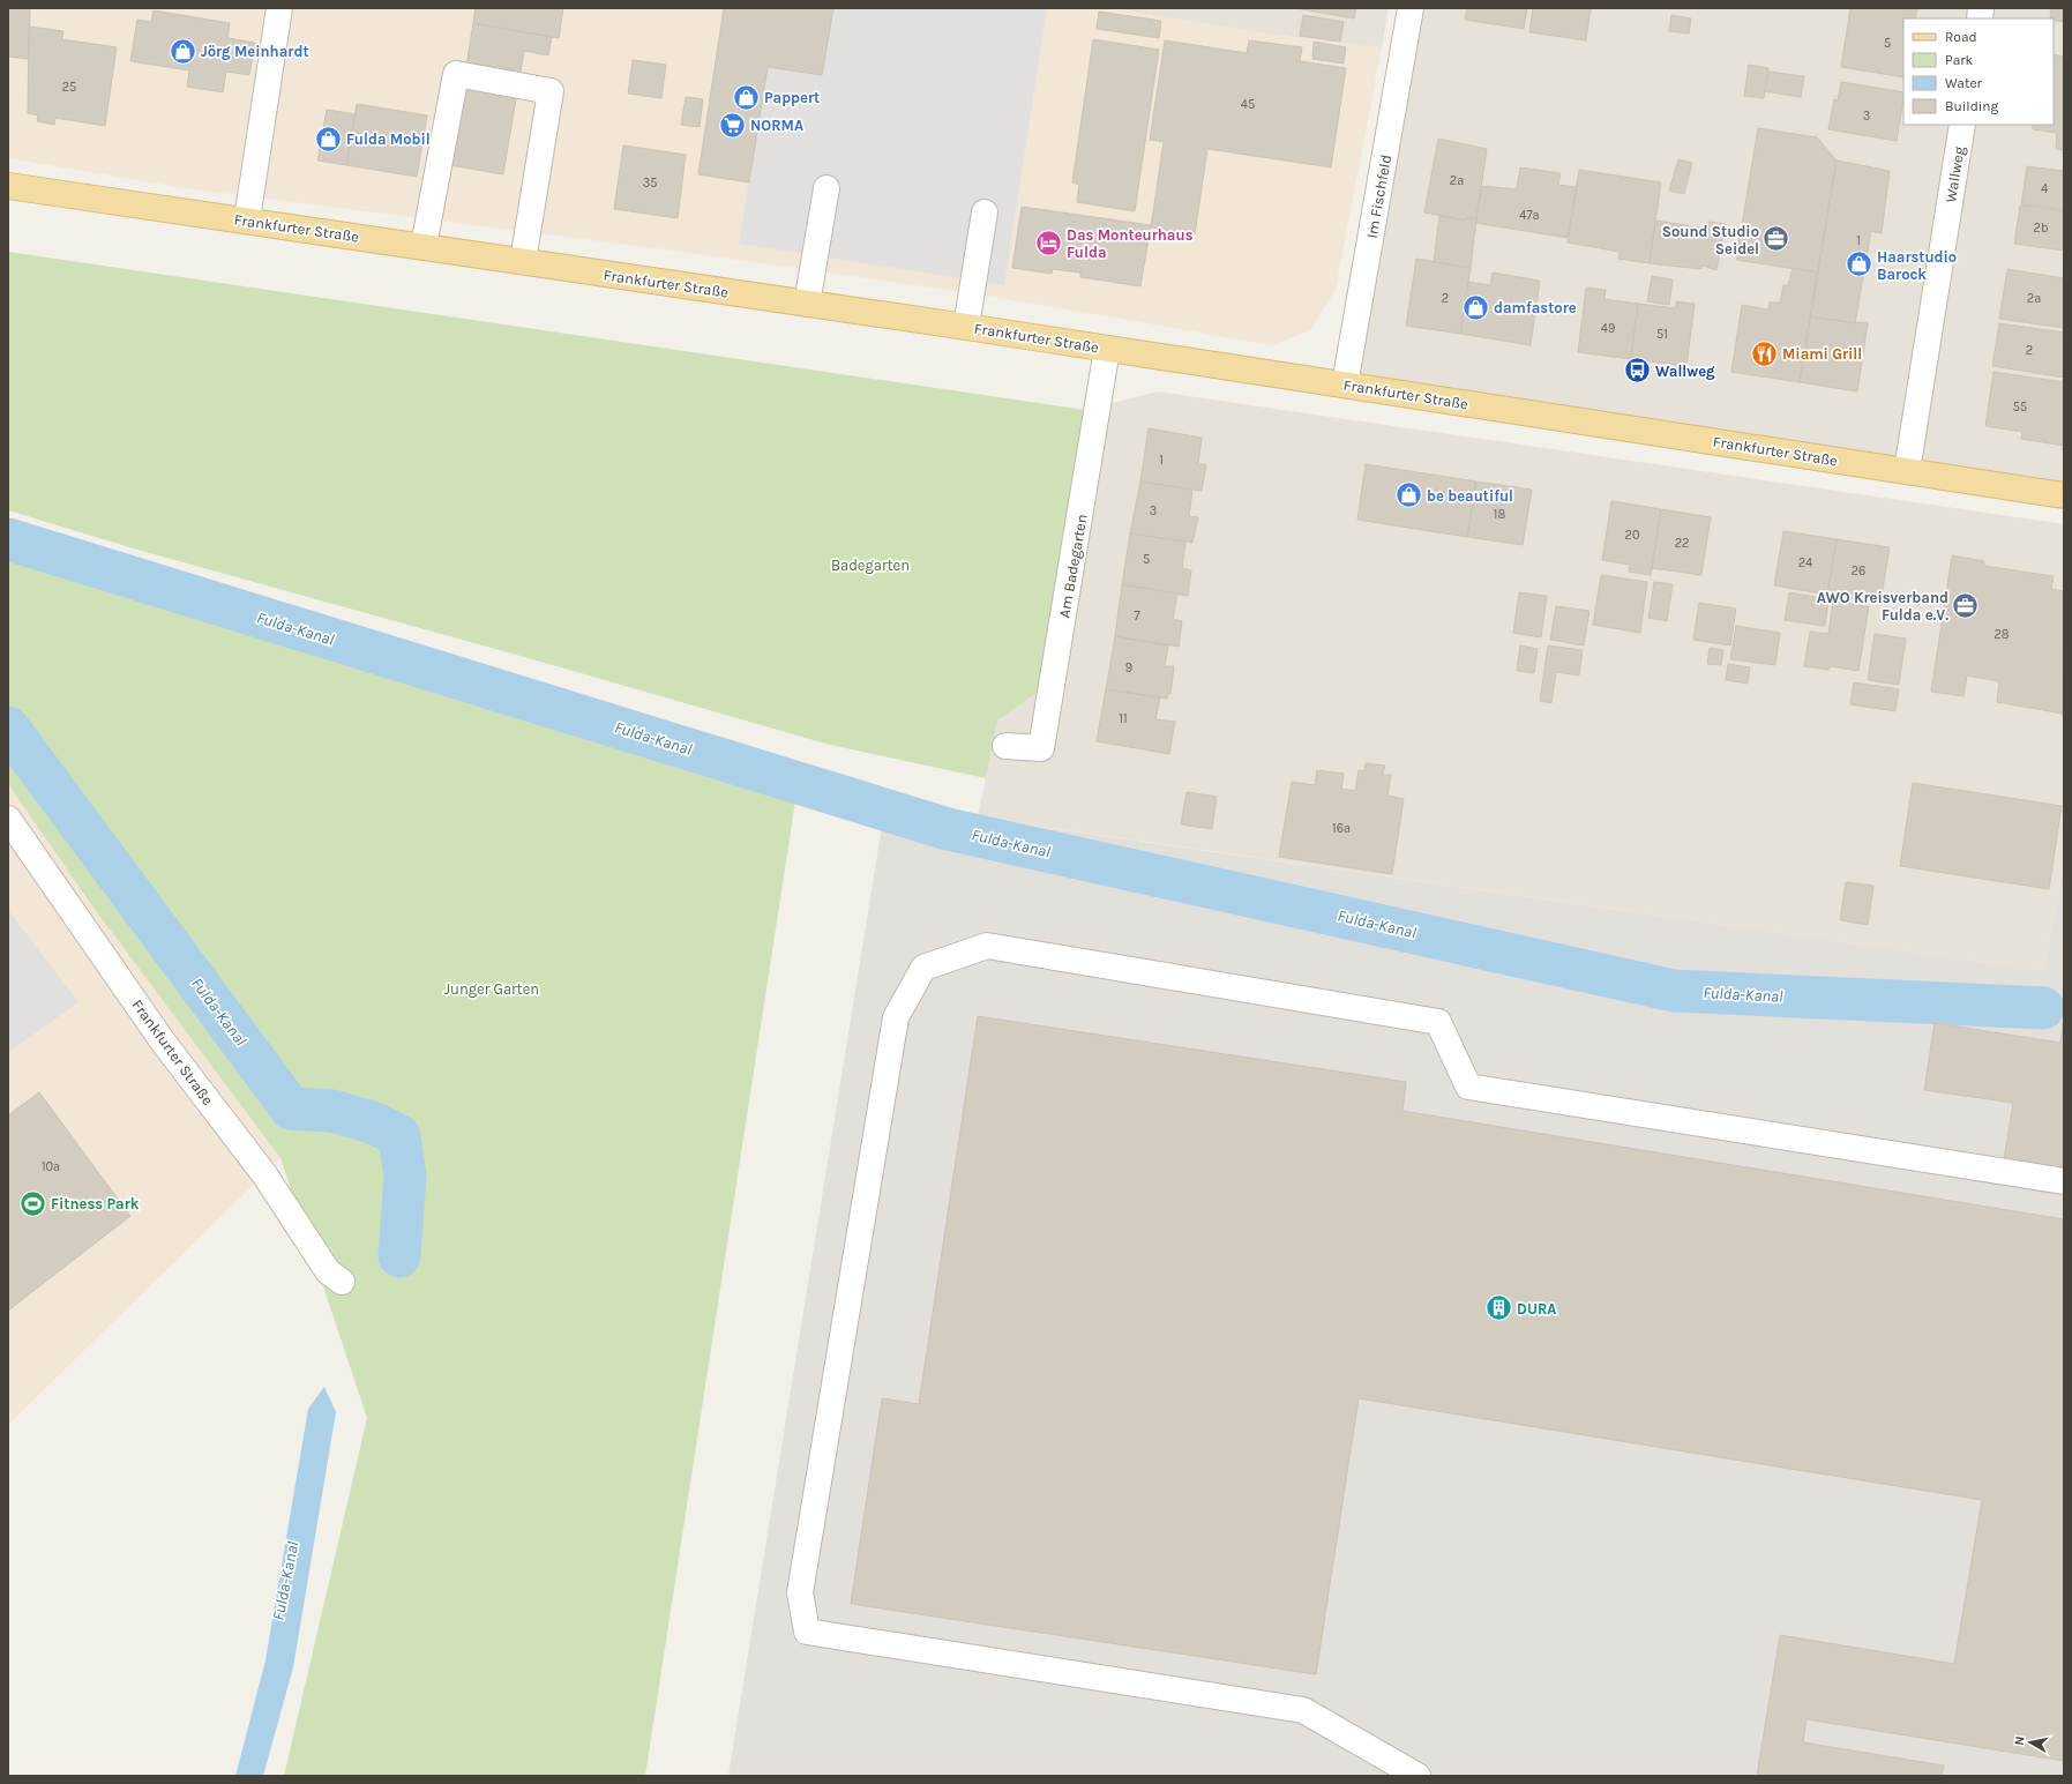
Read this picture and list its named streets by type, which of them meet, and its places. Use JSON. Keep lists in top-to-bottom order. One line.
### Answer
{"streets":{"main road":["Frankfurter Straße"],"street":["Wallweg","Im Fischfeld","Am Badegarten"]},"crossings":[["Wallweg","Frankfurter Straße"],["Im Fischfeld","Frankfurter Straße"],["Frankfurter Straße","Am Badegarten"]],"water":["Fulda-Kanal"],"parks":["Badegarten","Junger Garten"],"places":{"shop":["Jörg Meinhardt","Pappert","Fulda Mobil","Haarstudio Barock","damfastore","be beautiful"],"supermarket":["NORMA"],"office":["Sound Studio Seidel","AWO Kreisverband Fulda e.V."],"hotel":["Das Monteurhaus Fulda"],"restaurant":["Miami Grill"],"bus stop":["Wallweg"],"sports":["Fitness Park"],"building":["DURA"]},"house_numbers":["5","25","45","3","2a","35","4","47a","2b","1","2","2a","49","51","2","55","1","3","18","20","22","5","24","26","7","28","9","11","16a","10a"],"legend":["Road","Park","Water","Building"],"north":"left"}
